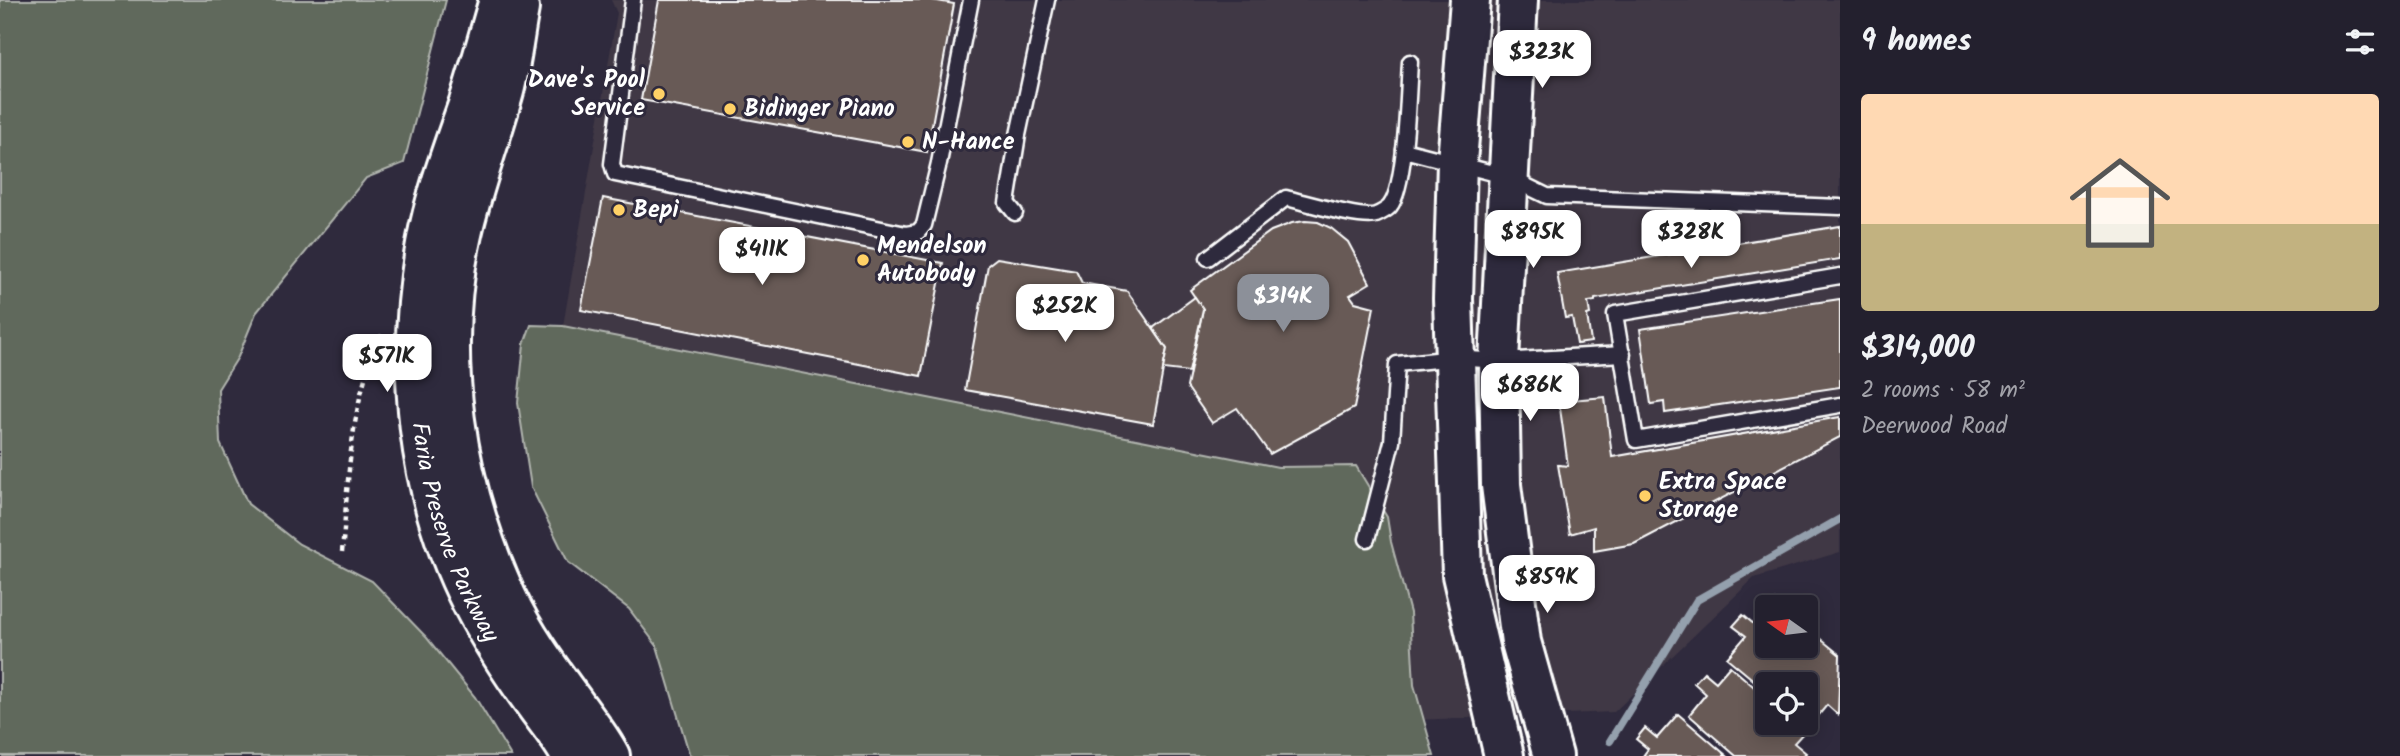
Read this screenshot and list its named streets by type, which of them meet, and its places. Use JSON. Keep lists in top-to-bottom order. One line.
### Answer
{"streets":{"street":["Faria Preserve Parkway"]},"places":["Dave's Pool Service","Bidinger Piano","N-Hance","Bepi","Mendelson Autobody","Extra Space Storage"],"north":"left","page":{"heading":"9 homes","price":["$323K","$895K","$328K","$411K","$314K","$252K","$571K","$686K","$859K"],"list":[{"name":"$314,000","note":"2 rooms · 58 m² · Deerwood Road"}]}}
